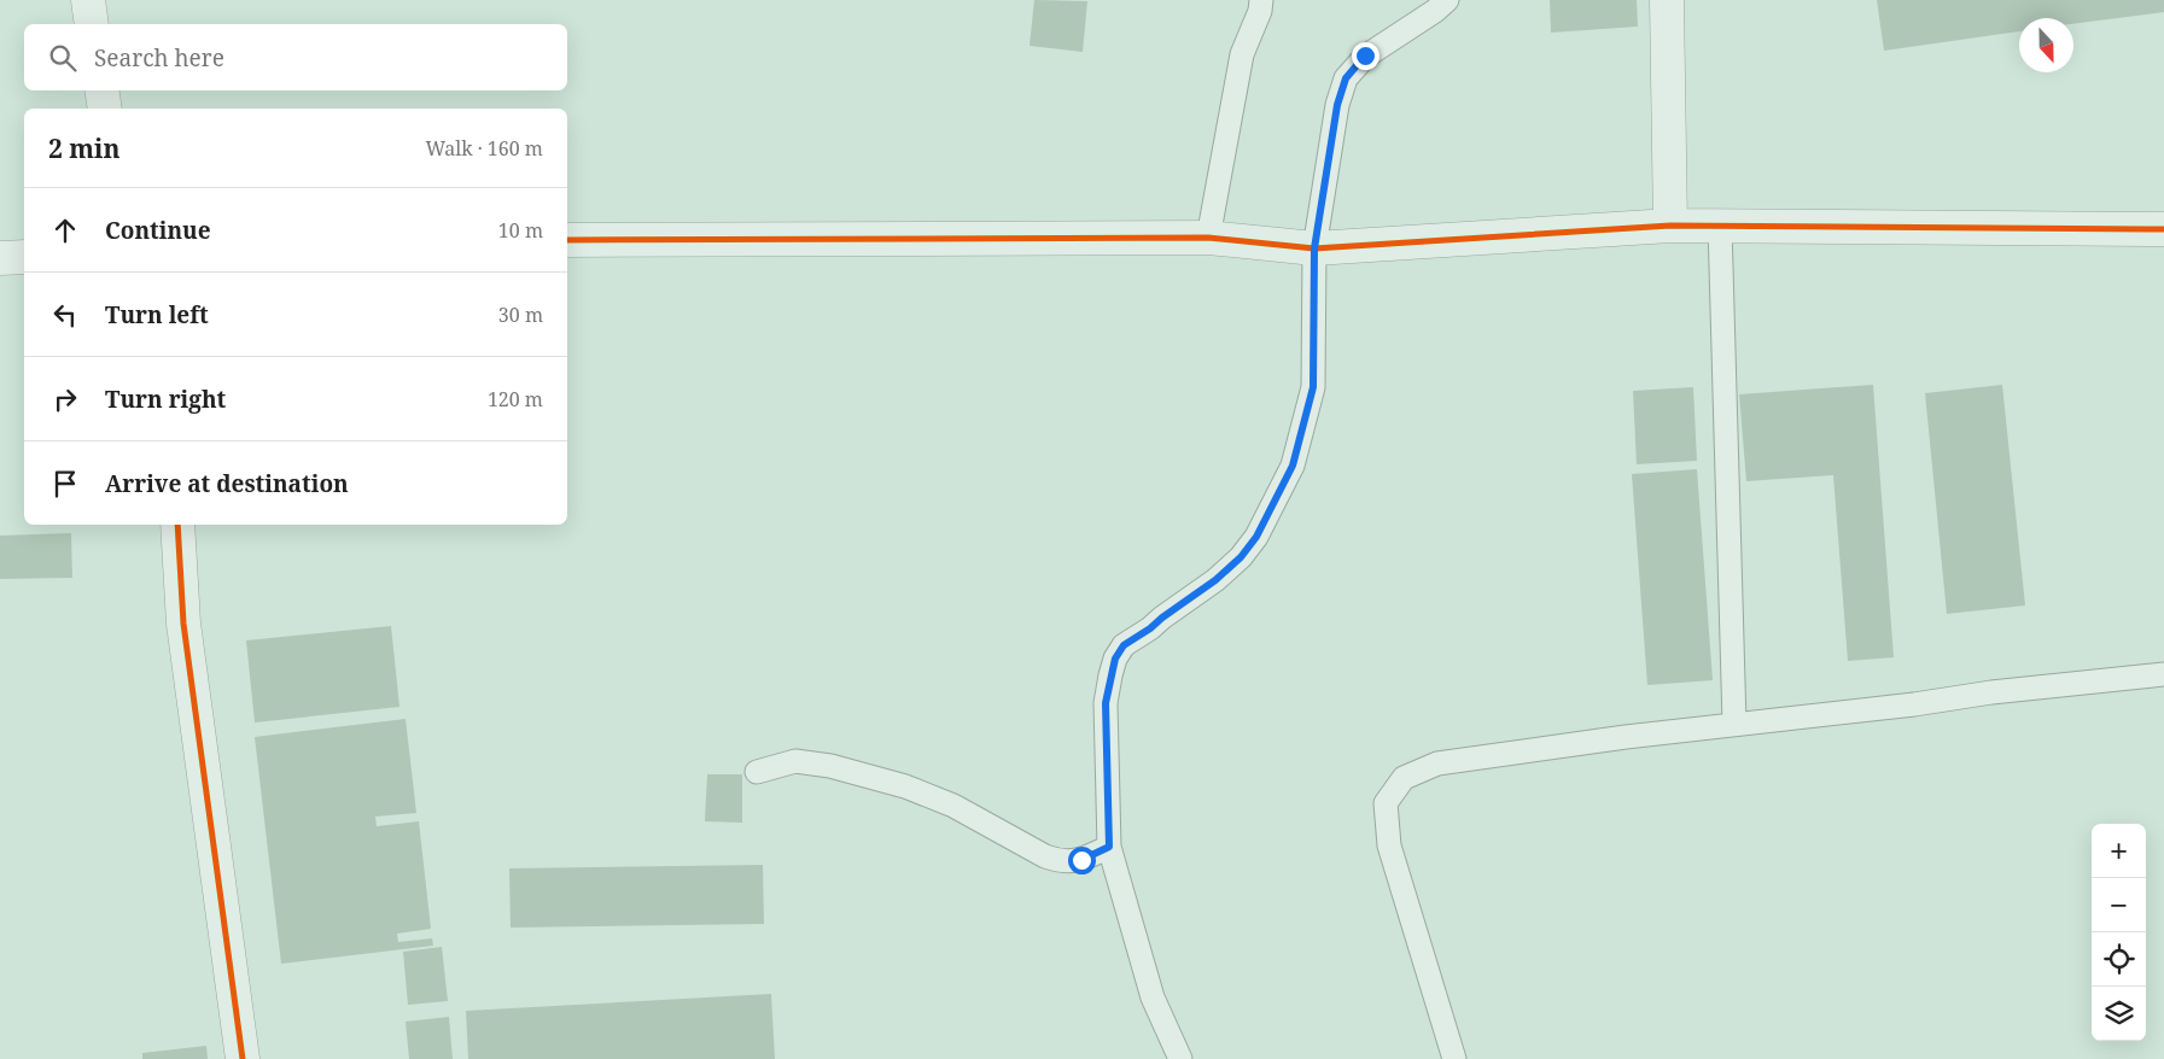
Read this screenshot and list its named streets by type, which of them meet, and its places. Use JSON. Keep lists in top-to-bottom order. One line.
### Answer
{"north":"bottom","page":{"search":"Search here","heading":["2 min","Walk · 160 m"],"list":[["Continue","10 m"],["Turn left","30 m"],["Turn right","120 m"],"Arrive at destination"],"map_buttons":["+","−"]}}
